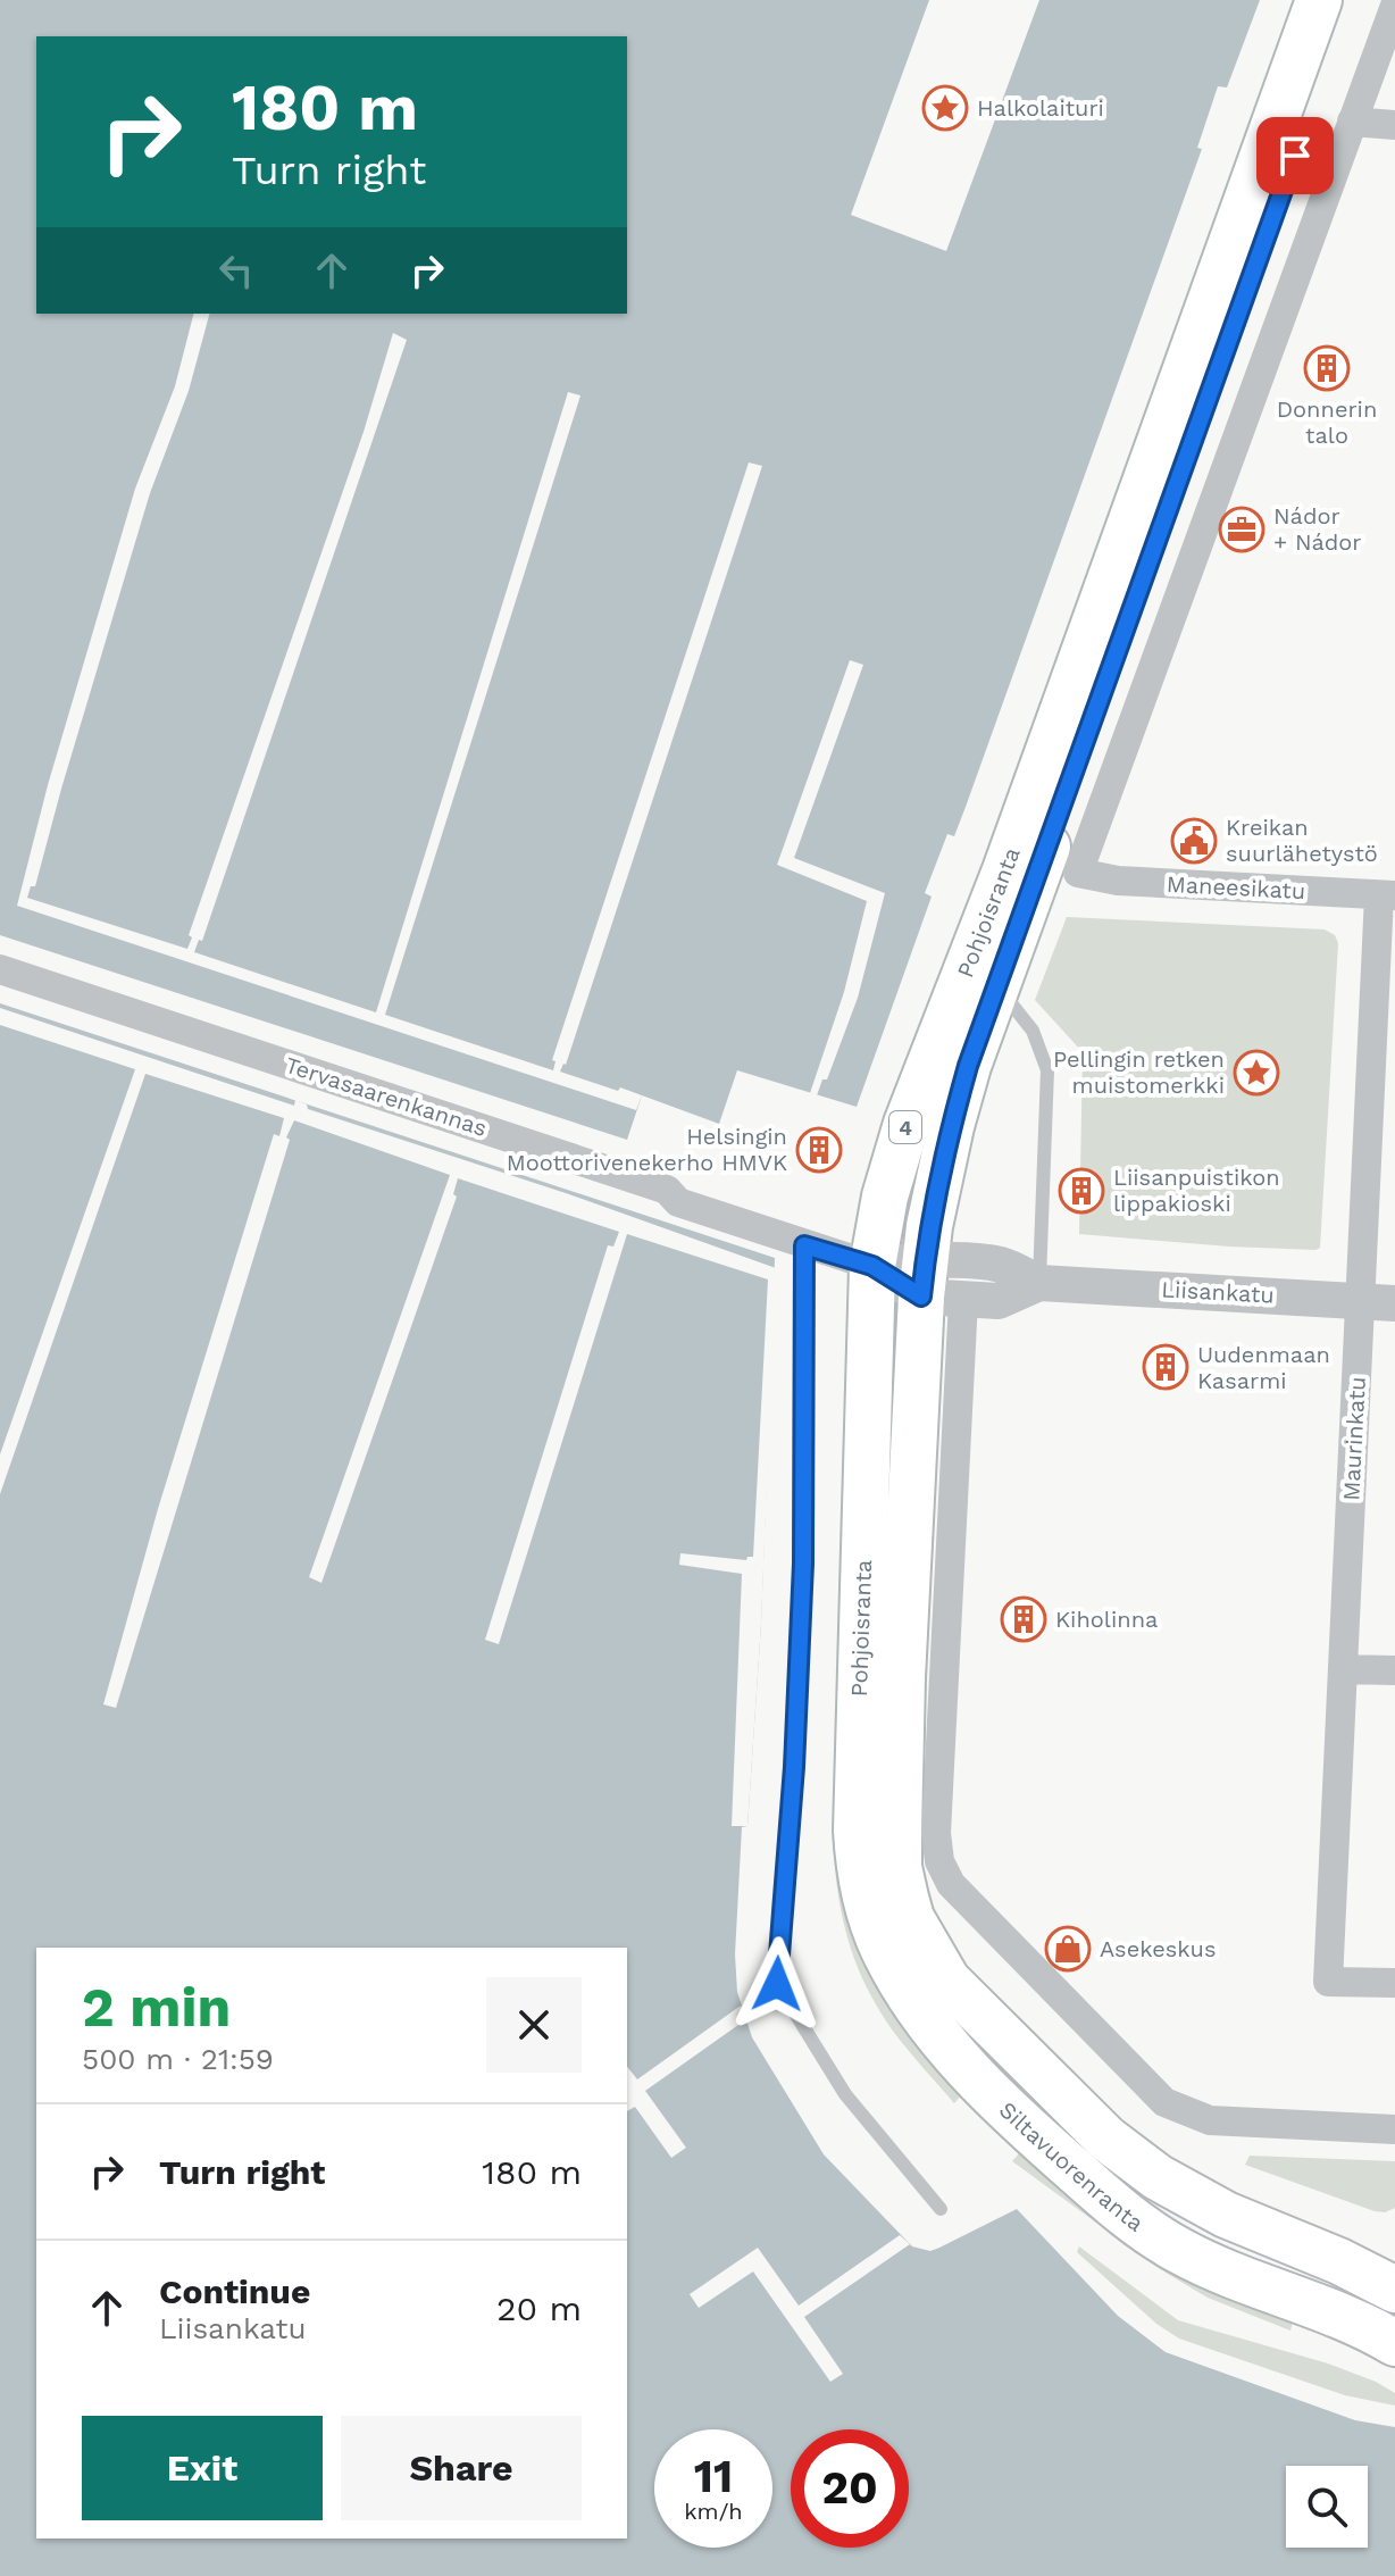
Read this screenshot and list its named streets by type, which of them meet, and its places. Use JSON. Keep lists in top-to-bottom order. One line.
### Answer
{"streets":{"main road":["Pohjoisranta","4","Siltavuorenranta"],"street":["Maneesikatu","Tervasaarenkannas","Liisankatu","Maurinkatu"]},"crossings":[["Maneesikatu","Maurinkatu"],["Pohjoisranta","Tervasaarenkannas"],["Pohjoisranta","Liisankatu"],["Pohjoisranta","Siltavuorenranta"],["Tervasaarenkannas","Liisankatu"],["Liisankatu","Maurinkatu"]],"places":{"place":["Halkolaituri","Pellingin retken muistomerkki"],"building":["Donnerin talo","Helsingin Moottorivenekerho HMVK","Liisanpuistikon lippakioski","Uudenmaan Kasarmi","Kiholinna"],"office":["Nádor + Nádor"],"public building":["Kreikan suurlähetystö"],"shop":["Asekeskus"]},"page":{"turn":["180 m","Turn right"],"heading":["2 min","500 m · 21:59"],"list":[{"name":"Turn right","value":"180 m"},{"name":"Continue","note":"Liisankatu","value":"20 m"}],"buttons":["Exit","Share"],"speed":"11 km/h","limit":"20"}}
